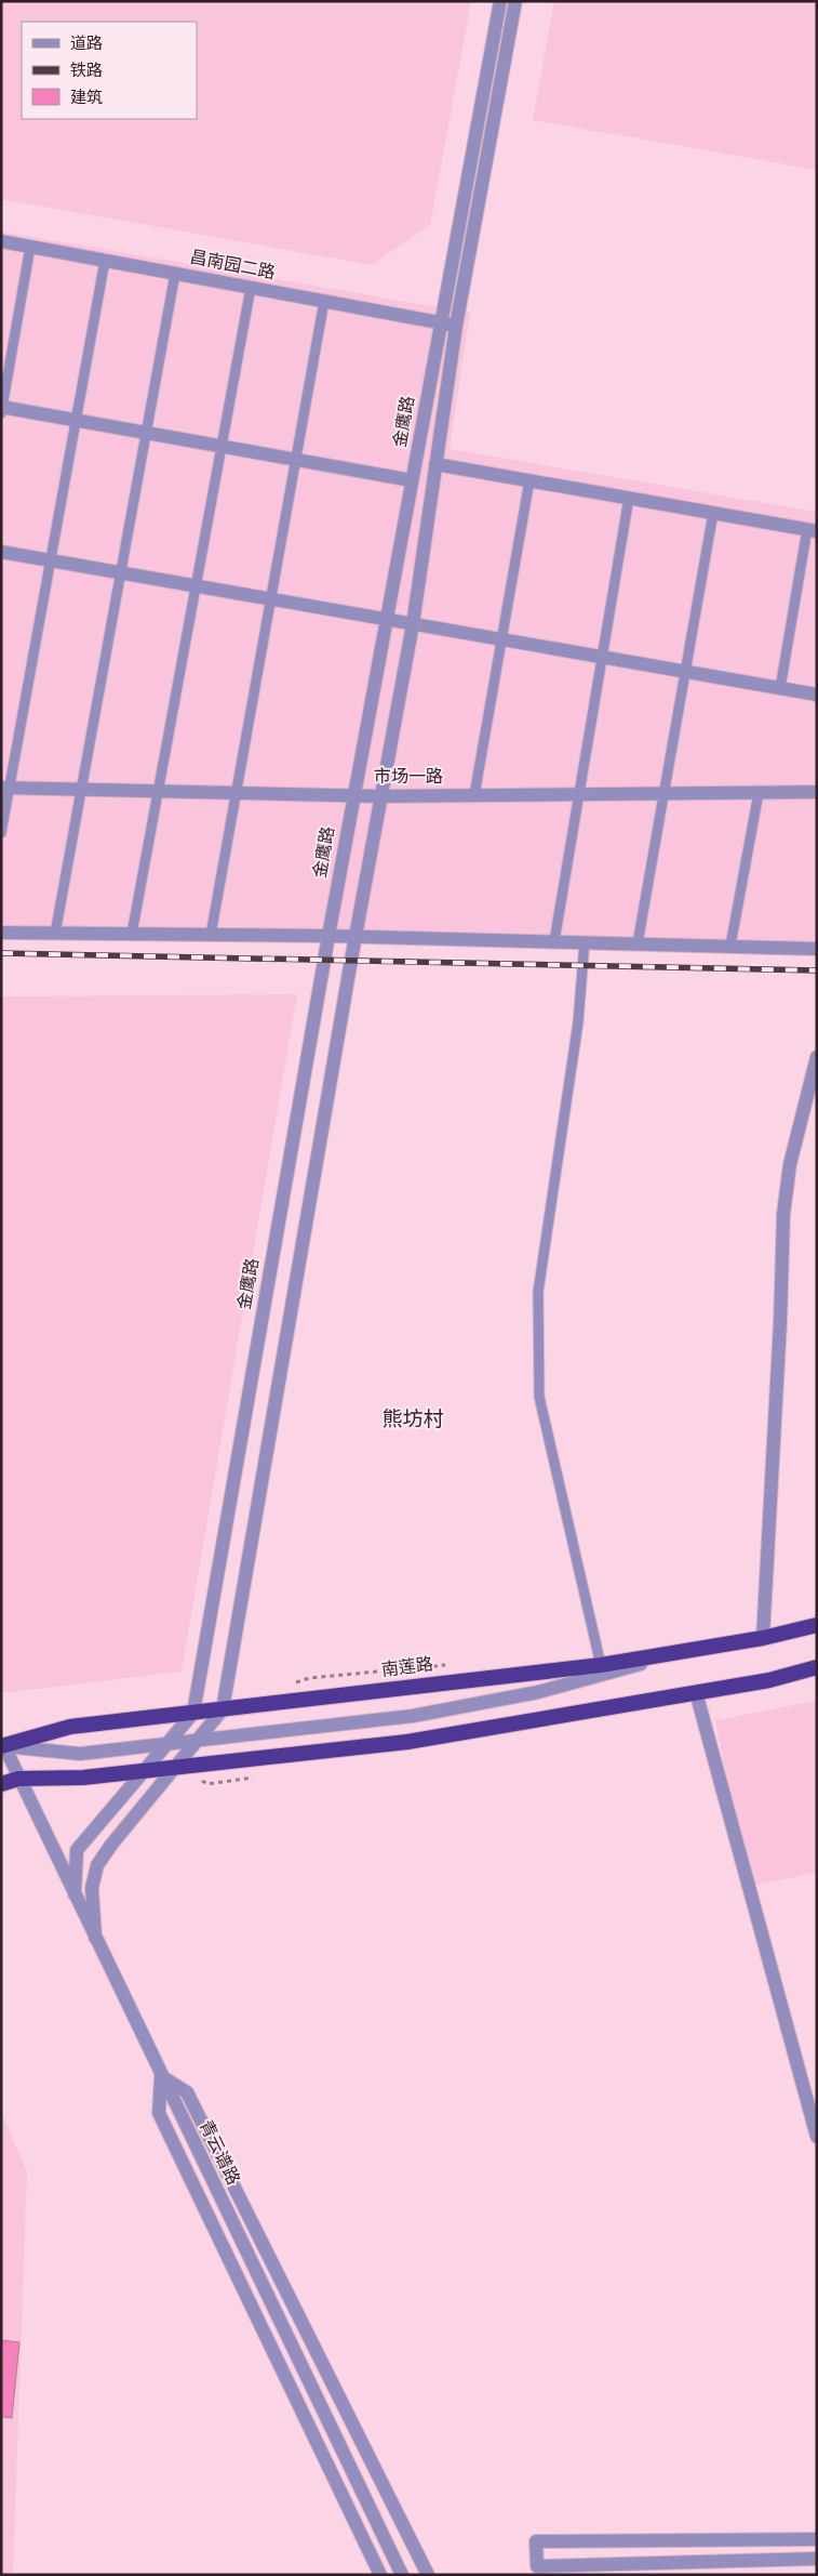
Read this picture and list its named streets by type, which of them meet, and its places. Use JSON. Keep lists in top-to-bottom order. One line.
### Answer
{"streets":{"highway":["南莲路"],"street":["昌南园二路","金鹰路","市场一路","青云谱路"]},"crossings":[["昌南园二路","金鹰路"],["金鹰路","市场一路"],["金鹰路","南莲路"],["南莲路","青云谱路"]],"districts":["熊坊村"],"legend":["道路","铁路","建筑"]}
